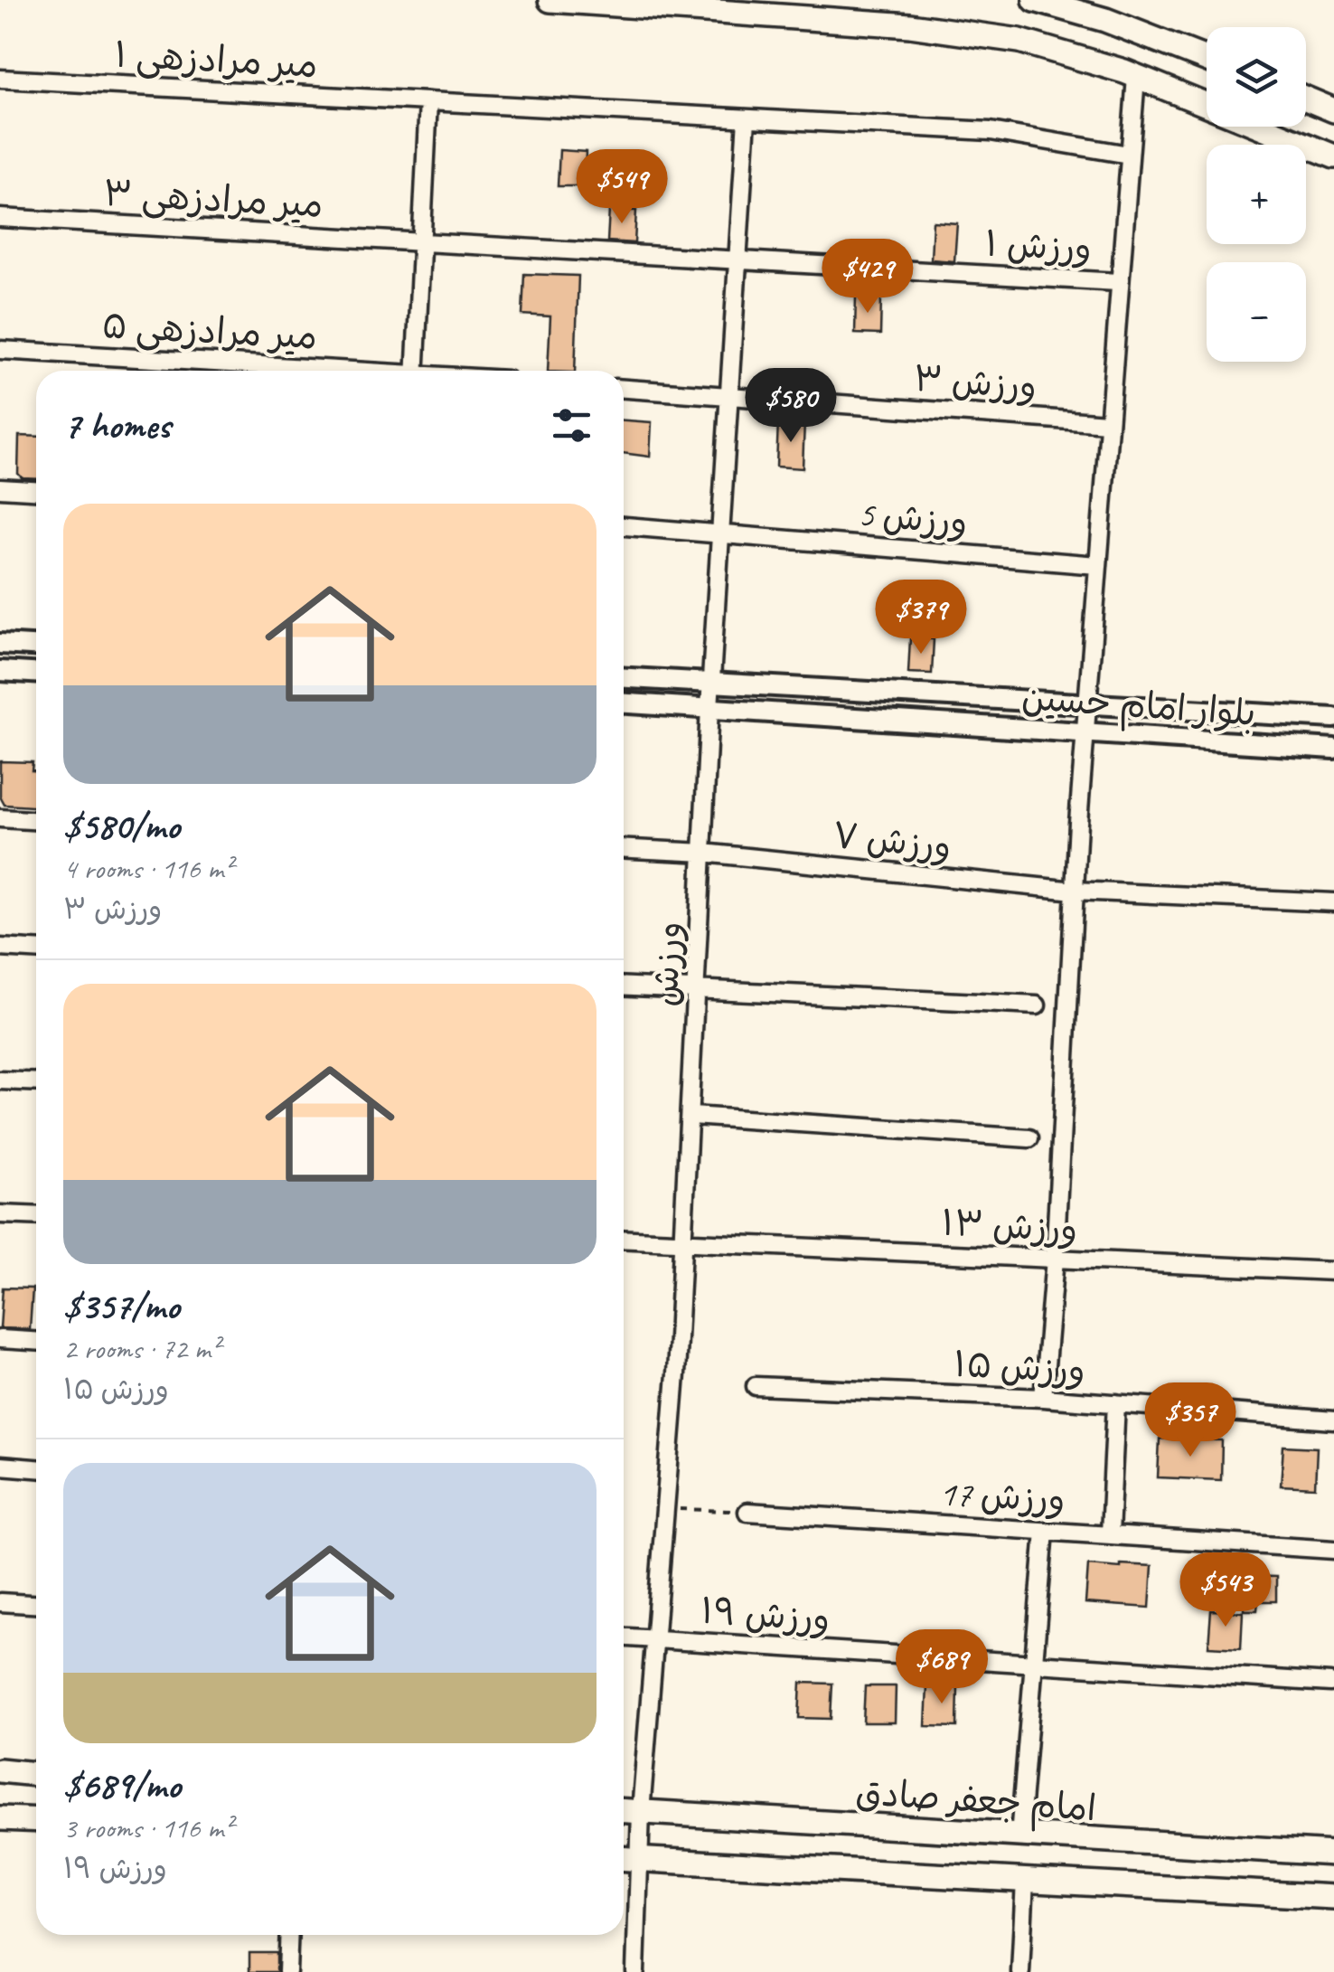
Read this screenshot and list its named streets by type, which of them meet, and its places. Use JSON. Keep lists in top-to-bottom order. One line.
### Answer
{"streets":{"main road":["امام جعفر صادق"],"street":["میر مرادزهی ۱","میر مرادزهی ۳","ورزش ۱","میر مرادزهی ۵","ورزش ۳","ورزش 5","بلوار امام حسین","ورزش ۷","ورزش","ورزش ۱۳","ورزش ۱۵","ورزش 17","ورزش ۱۹"]},"crossings":[["میر مرادزهی ۱","ورزش"],["میر مرادزهی ۳","ورزش ۱"],["میر مرادزهی ۳","ورزش"],["ورزش ۱","ورزش"],["ورزش ۳","ورزش"],["ورزش 5","ورزش"],["بلوار امام حسین","ورزش"],["ورزش ۷","ورزش"],["ورزش","ورزش ۱۳"],["ورزش","ورزش ۱۹"],["ورزش","امام جعفر صادق"]],"page":{"map_buttons":["+","−"],"price":["$549","$429","$580","$379","$357","$543","$689"],"heading":"7 homes","list":[{"name":"$580/mo","note":"4 rooms · 116 m² · ورزش ۳"},{"name":"$357/mo","note":"2 rooms · 72 m² · ورزش ۱۵"},{"name":"$689/mo","note":"3 rooms · 116 m² · ورزش ۱۹"}]}}
